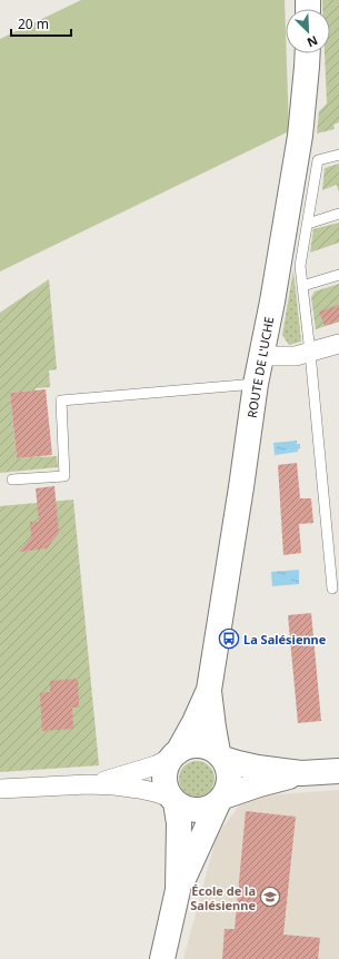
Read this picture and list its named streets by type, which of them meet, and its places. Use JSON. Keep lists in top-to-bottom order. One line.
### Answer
{"streets":{"street":["ROUTE DE L'UCHE"]},"places":{"bus stop":["La Salésienne"],"school or university":["École de la Salésienne"]},"scale_bar":"20 m","north":"bottom right"}
